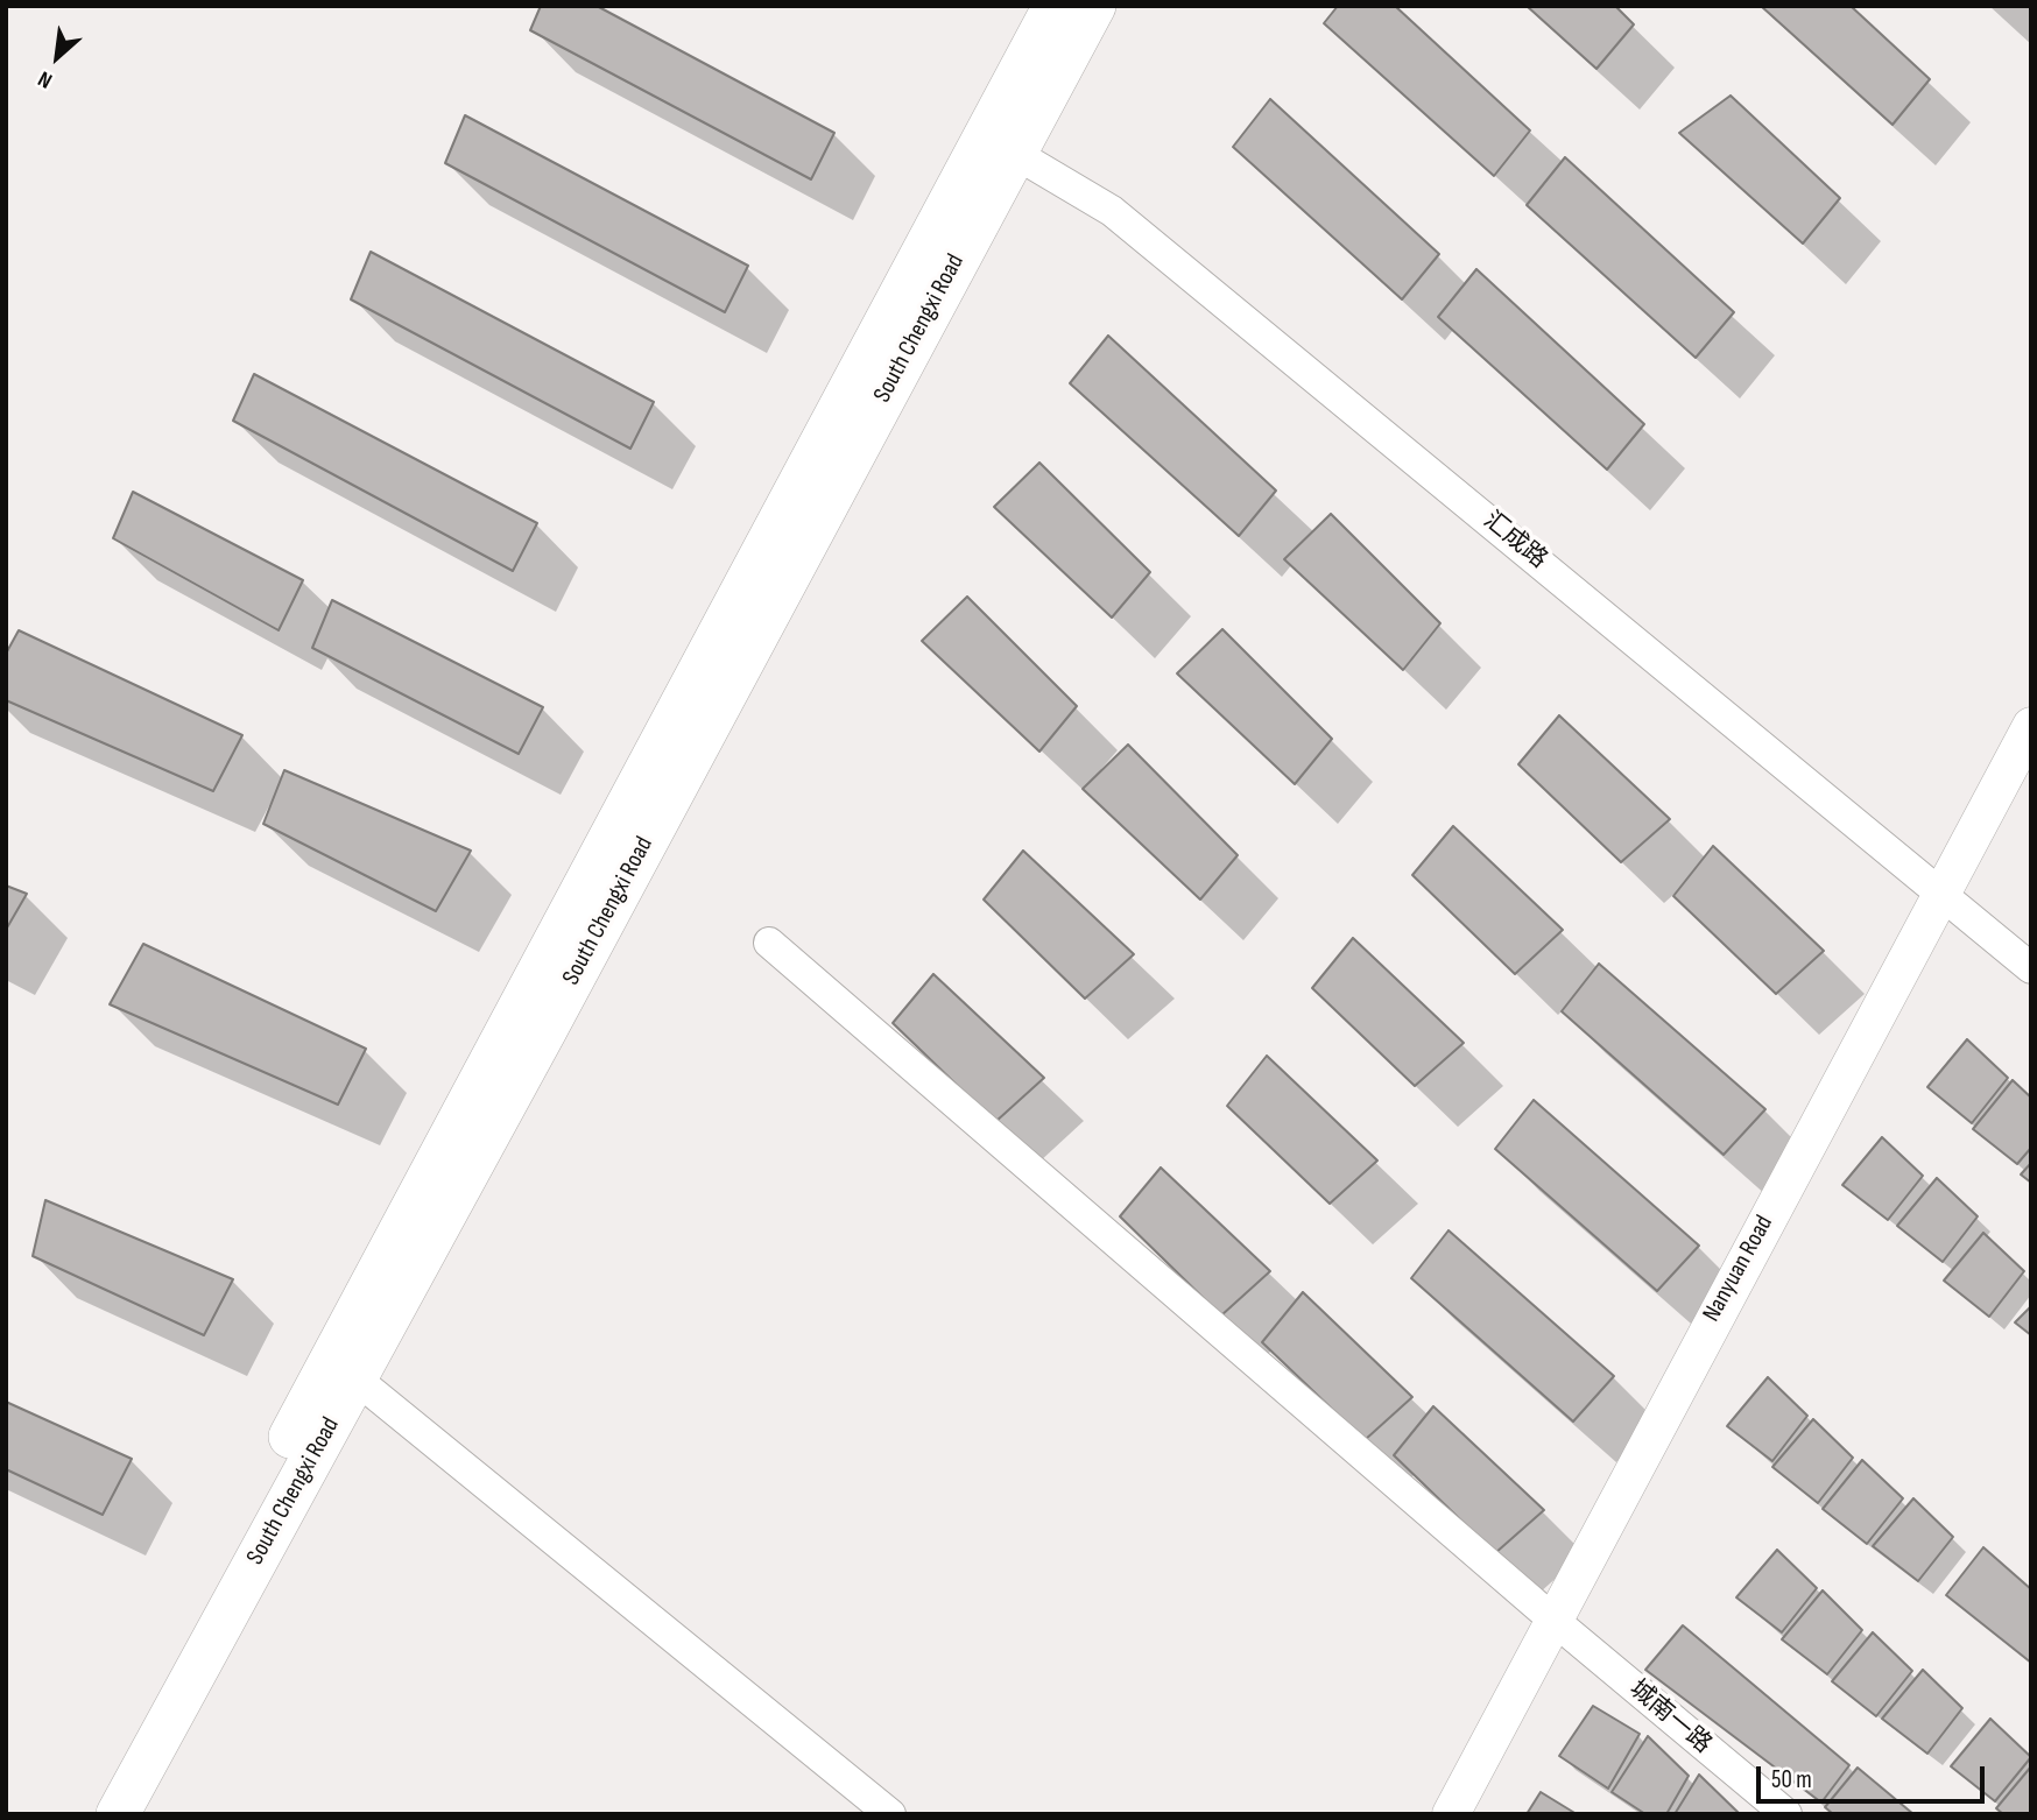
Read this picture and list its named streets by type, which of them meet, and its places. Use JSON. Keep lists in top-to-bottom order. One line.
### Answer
{"streets":{"main road":["South Chengxi Road"],"street":["汇成路","Nanyuan Road","城南一路"]},"crossings":[["South Chengxi Road","汇成路"],["汇成路","Nanyuan Road"],["Nanyuan Road","城南一路"]],"scale_bar":"50 m","north":"bottom left"}
